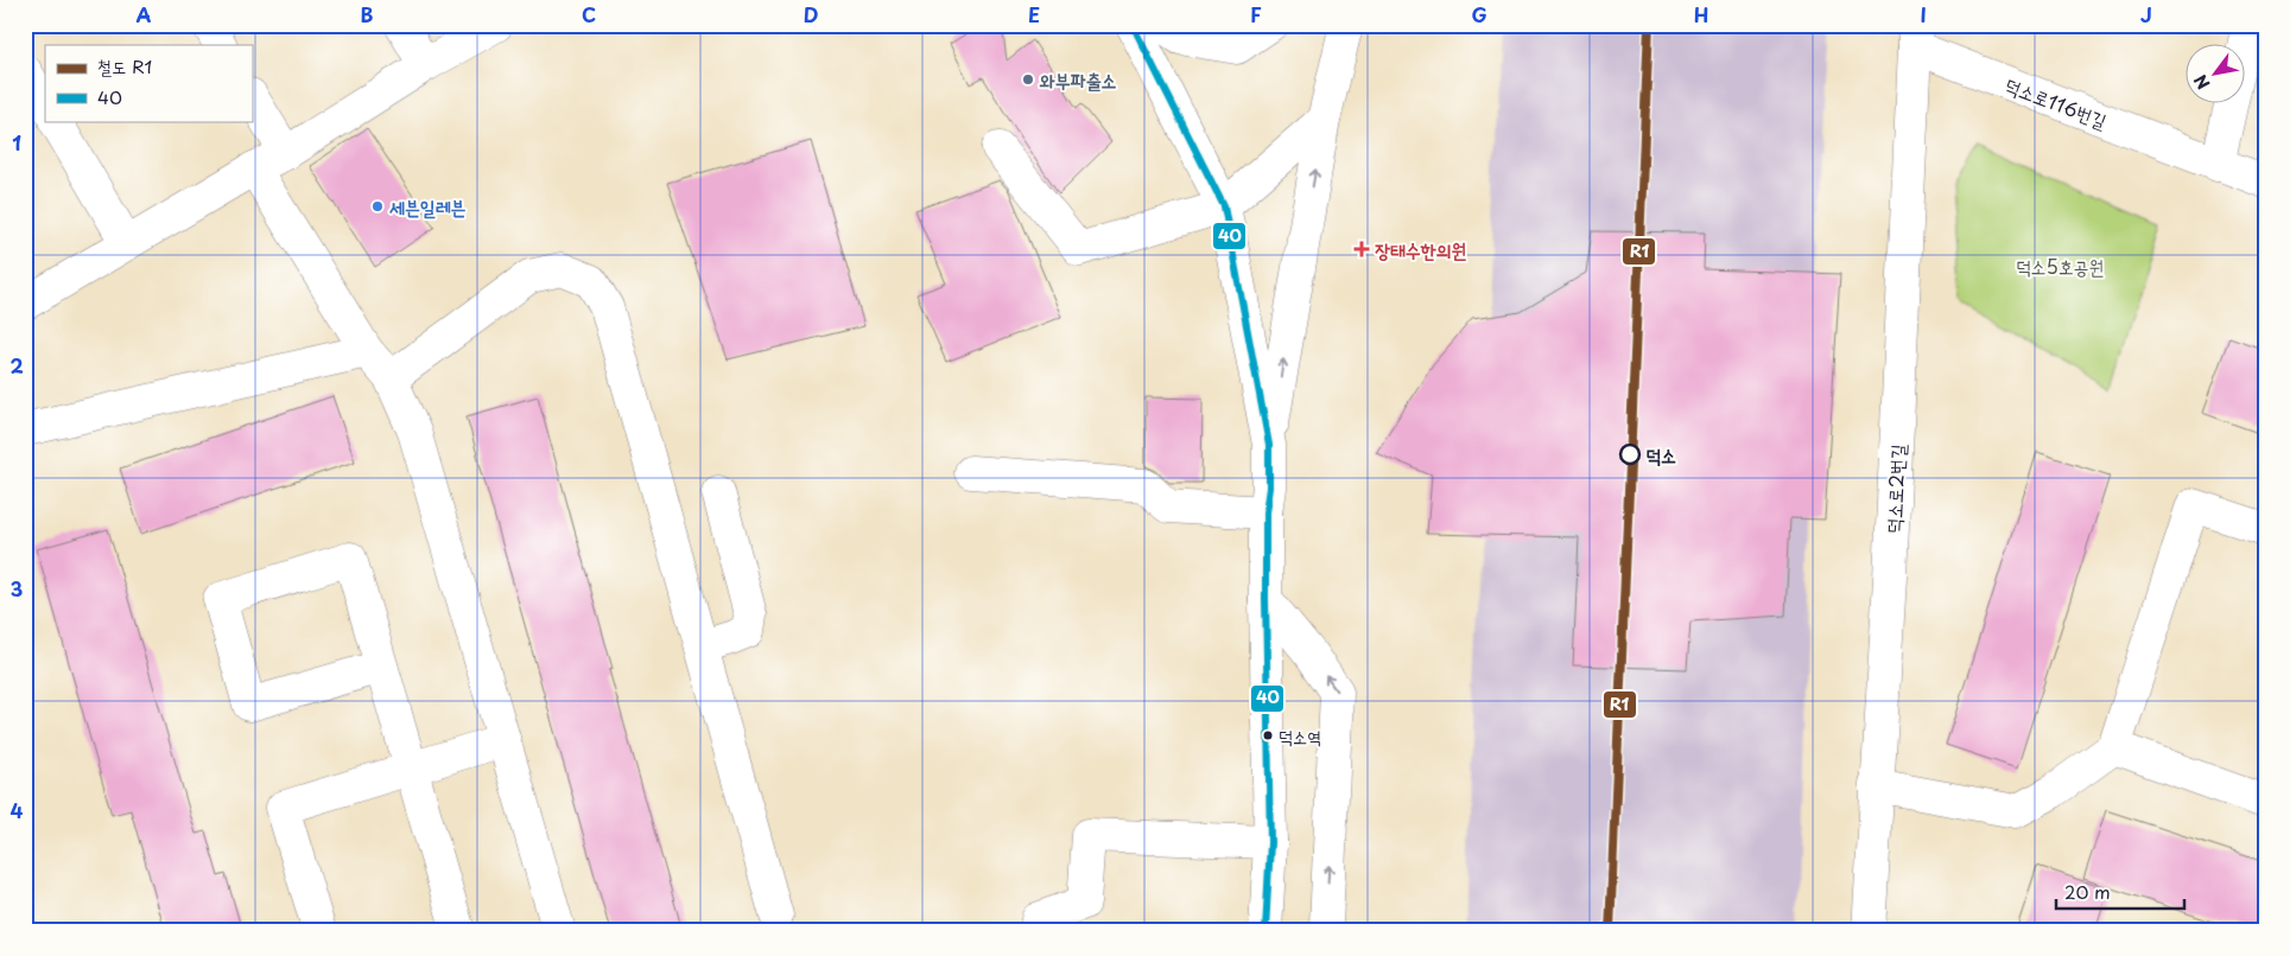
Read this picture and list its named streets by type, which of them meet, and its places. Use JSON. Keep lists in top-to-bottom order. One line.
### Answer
{"streets":{"street":["덕소로116번길","덕소로2번길"]},"crossings":[["덕소로116번길","덕소로2번길"]],"parks":["덕소5호공원"],"places":{"other":["와부파출소","세븐일레븐","덕소","덕소역"],"health":["장태수한의원"]},"lines":["rail line R1","transit line 40"],"legend":["철도 R1","40"],"scale_bar":"20 m","north":"bottom left","grid":{"columns":["A","B","C","D","E","F","G","H","I","J"],"rows":["1","2","3","4"]}}
